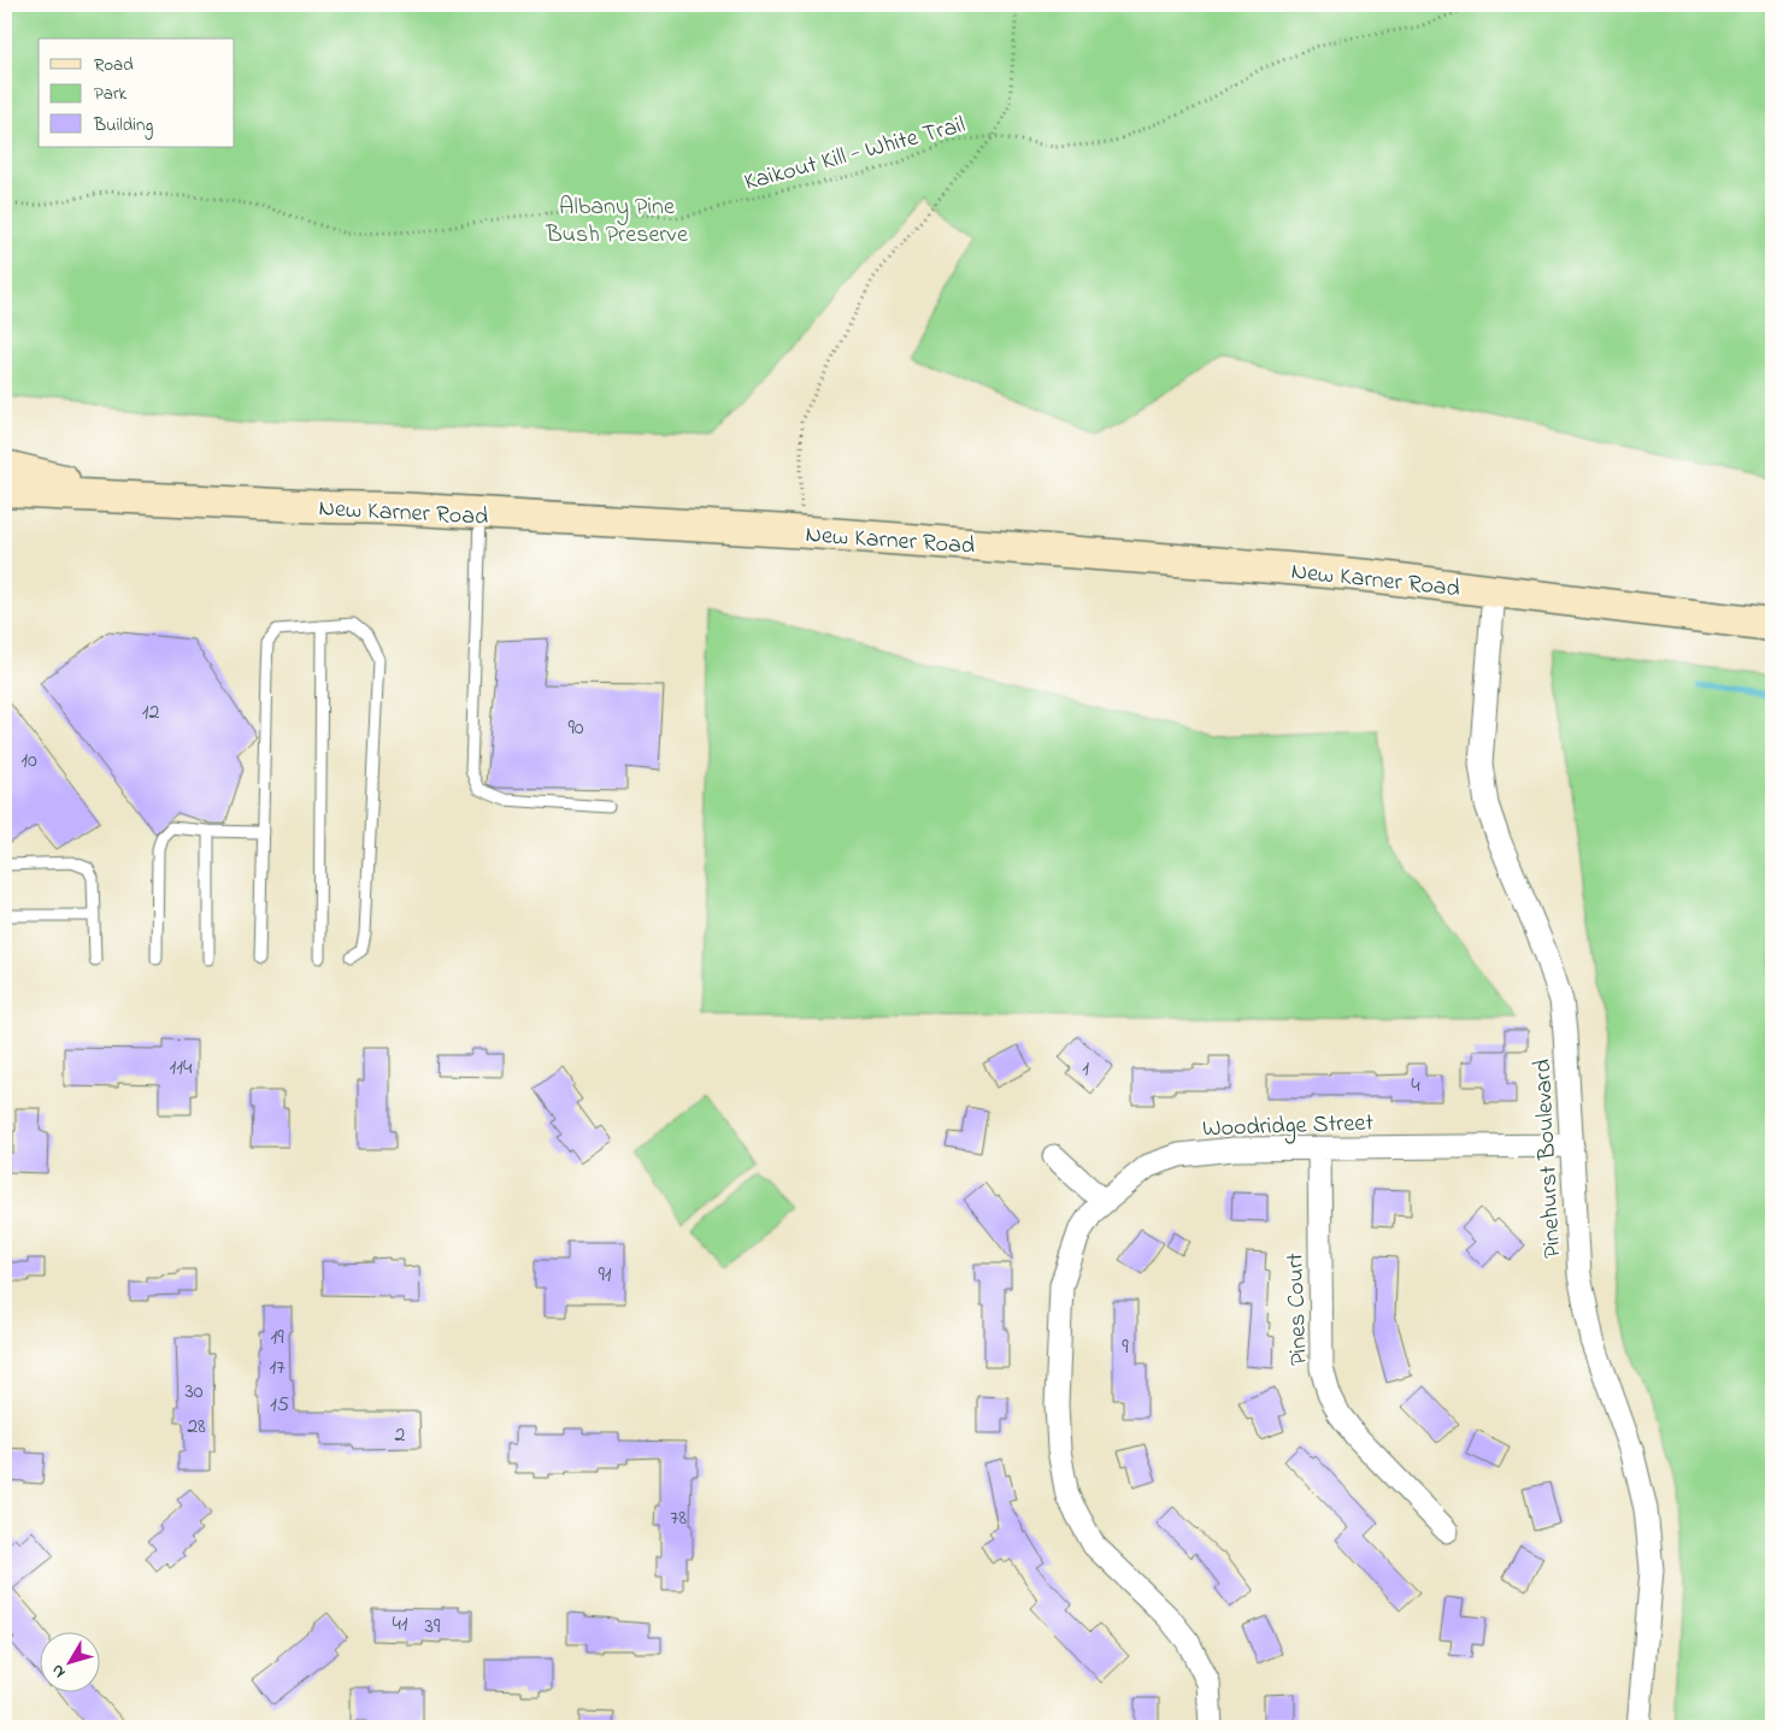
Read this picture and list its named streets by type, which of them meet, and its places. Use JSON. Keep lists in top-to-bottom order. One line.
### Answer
{"streets":{"main road":["New Karner Road"],"street":["Woodridge Street","Pinehurst Boulevard","Pines Court"],"path":["Kaikout Kill - White Trail"]},"crossings":[["New Karner Road","Pinehurst Boulevard"],["Woodridge Street","Pinehurst Boulevard"],["Woodridge Street","Pines Court"]],"parks":["Albany Pine Bush Preserve"],"house_numbers":["12","90","10","114","1","4","91","19","9","17","30","15","28","2","78","41","39"],"legend":["Road","Park","Building"],"north":"bottom left"}
